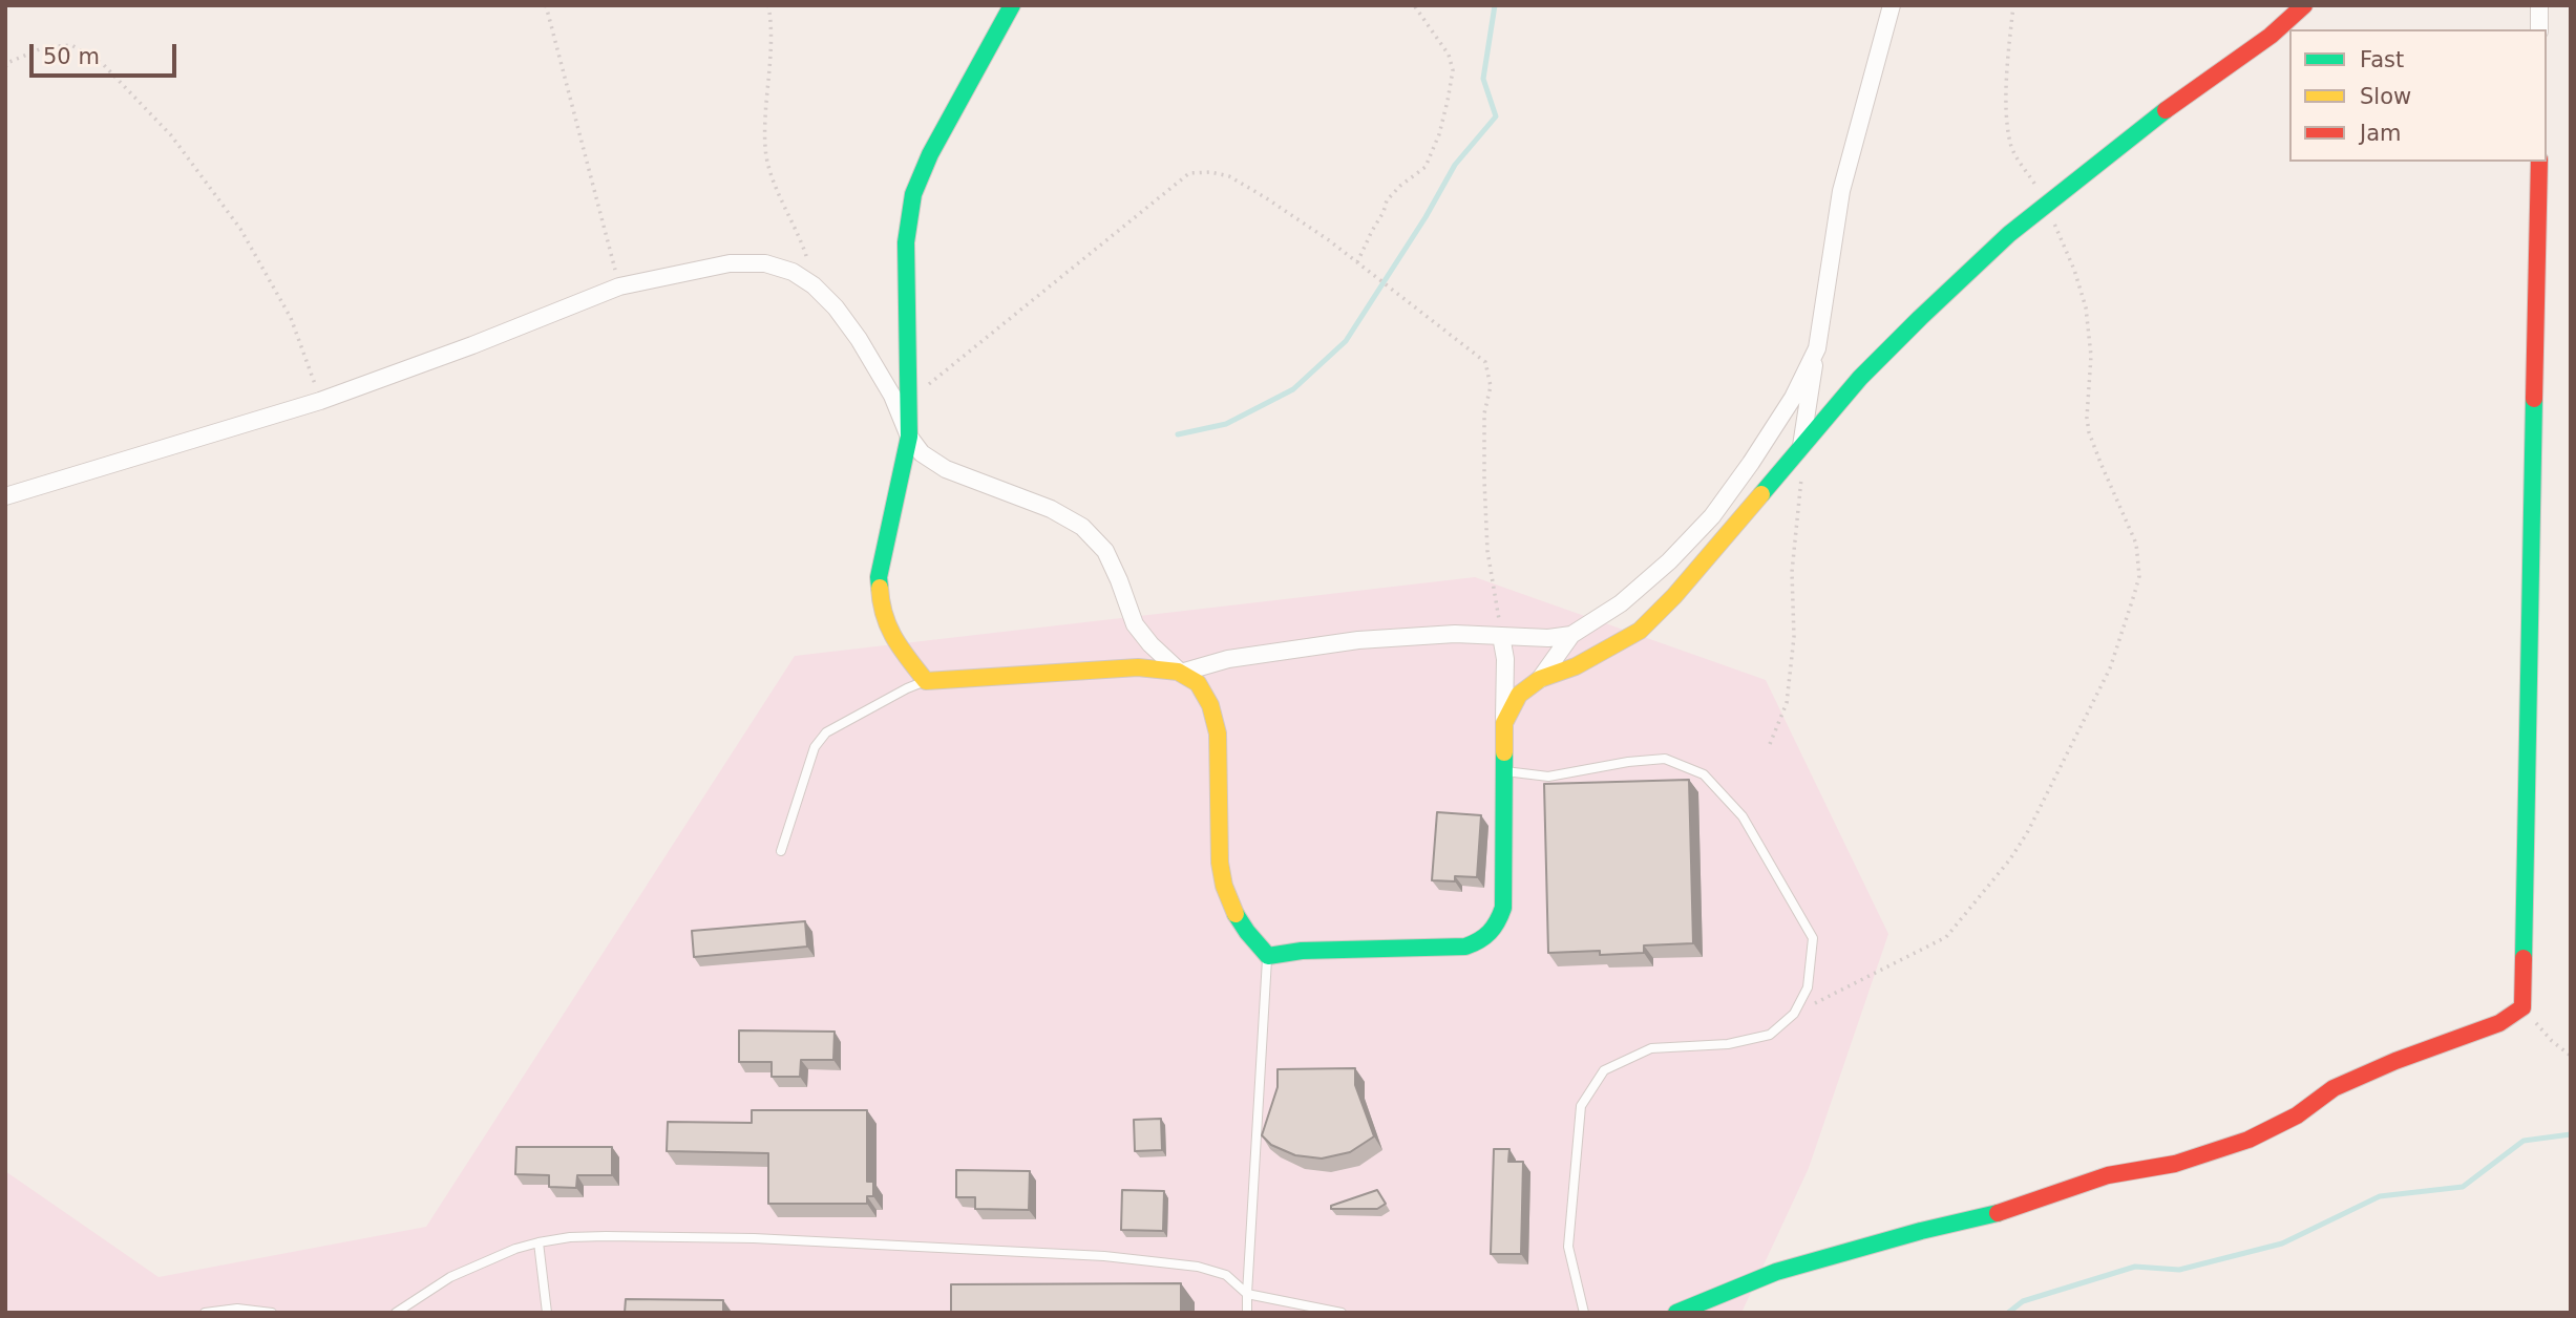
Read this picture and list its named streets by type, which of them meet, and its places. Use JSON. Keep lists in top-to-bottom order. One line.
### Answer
{"legend":["Fast","Slow","Jam"],"scale_bar":"50 m"}
